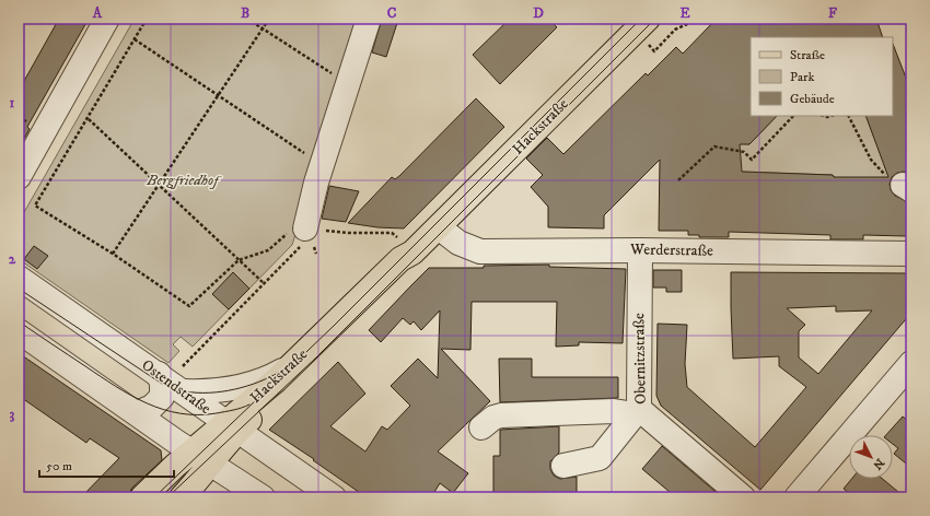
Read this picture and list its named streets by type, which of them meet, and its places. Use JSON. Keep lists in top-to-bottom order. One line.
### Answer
{"streets":{"main road":["Hackstraße"],"street":["Werderstraße","Obernitzstraße","Ostendstraße"]},"crossings":[["Hackstraße","Werderstraße"],["Hackstraße","Ostendstraße"],["Werderstraße","Obernitzstraße"]],"parks":["Bergfriedhof"],"legend":["Straße","Park","Gebäude"],"scale_bar":"50 m","north":"bottom right","grid":{"columns":["A","B","C","D","E","F"],"rows":["1","2","3"]}}
